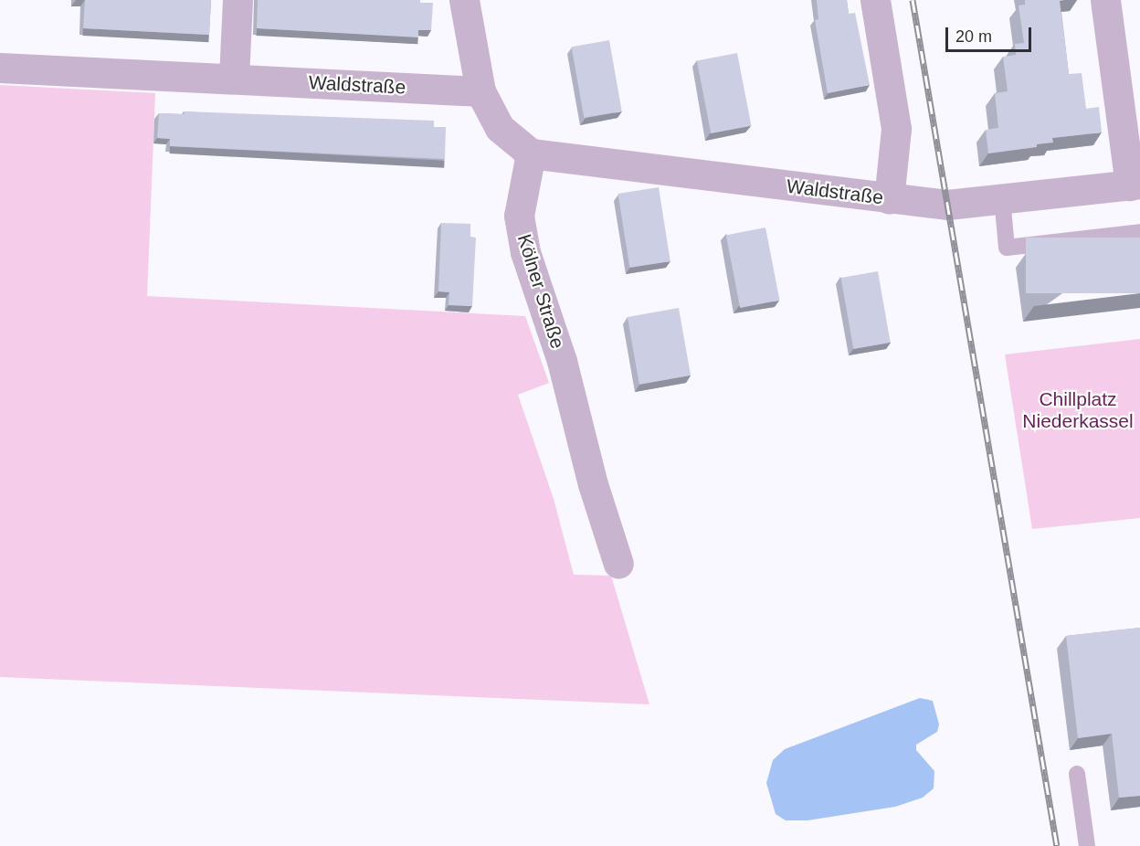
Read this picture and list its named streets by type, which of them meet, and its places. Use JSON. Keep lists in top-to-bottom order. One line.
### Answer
{"streets":{"street":["Waldstraße","Kölner Straße"]},"crossings":[["Waldstraße","Kölner Straße"]],"parks":["Chillplatz Niederkassel"],"scale_bar":"20 m"}
